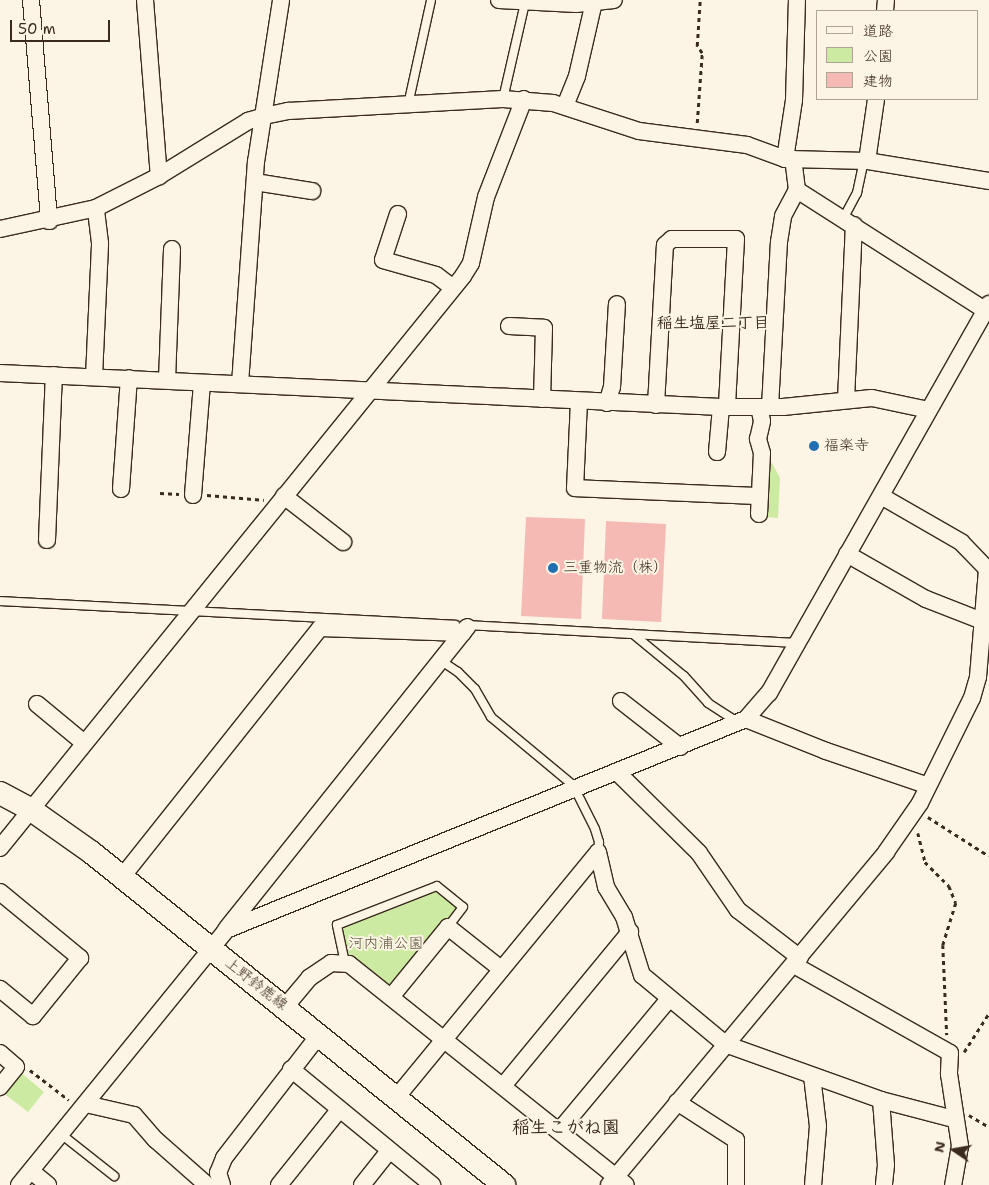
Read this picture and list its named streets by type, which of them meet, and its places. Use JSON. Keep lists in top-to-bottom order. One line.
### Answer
{"streets":{"main road":["上野鈴鹿線"]},"districts":["稲生塩屋二丁目","稲生こがね園"],"parks":["河内浦公園"],"places":["福楽寺","三重物流（株）"],"legend":["道路","公園","建物"],"scale_bar":"50 m","north":"left"}
